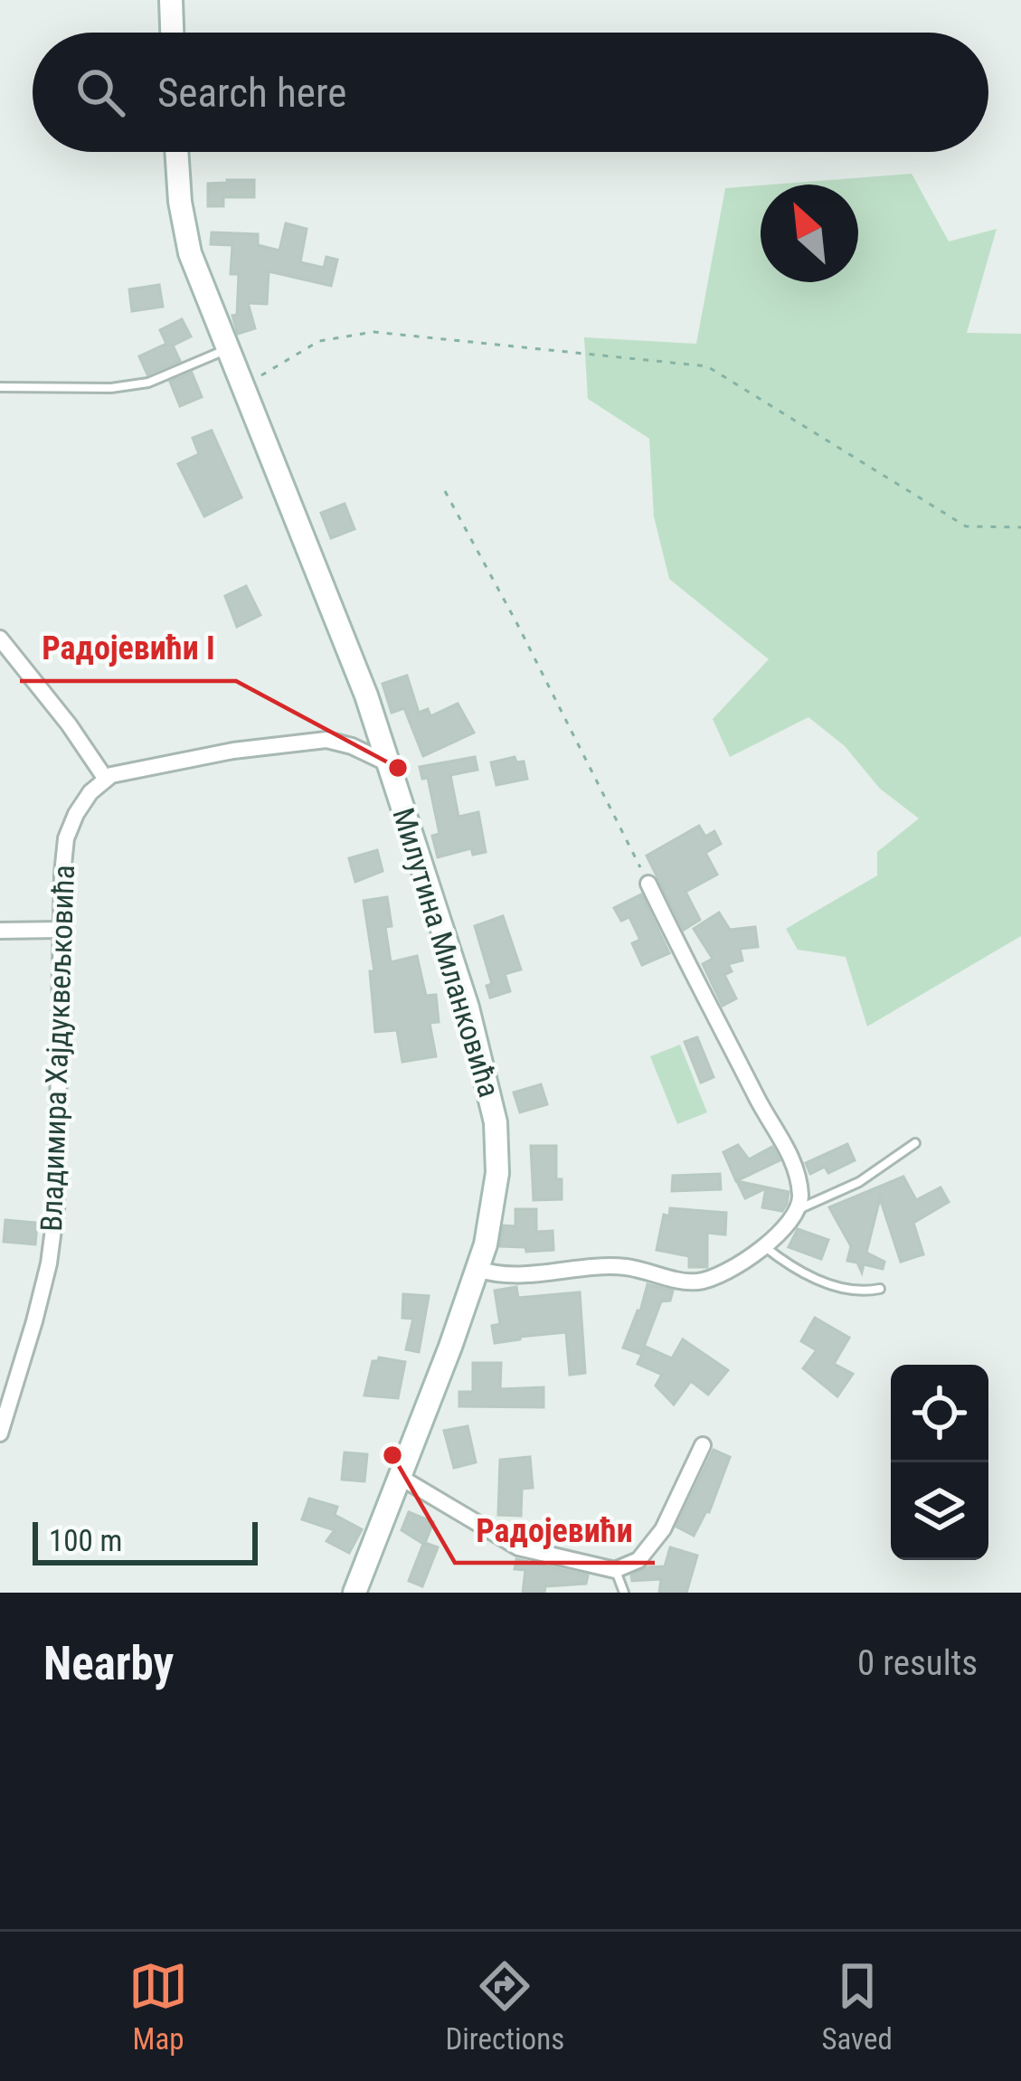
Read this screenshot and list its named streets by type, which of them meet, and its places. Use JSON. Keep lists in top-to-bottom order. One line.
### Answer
{"streets":{"main road":["Милутина Миланковића"],"street":["Владимира Хајдуквељковића"]},"places":["Радојевићи I","Радојевићи"],"scale_bar":"100 m","north":"top left","page":{"search":"Search here","scale":"100 m","heading":["Nearby","0 results"],"nav":["Map","Directions","Saved"]}}
